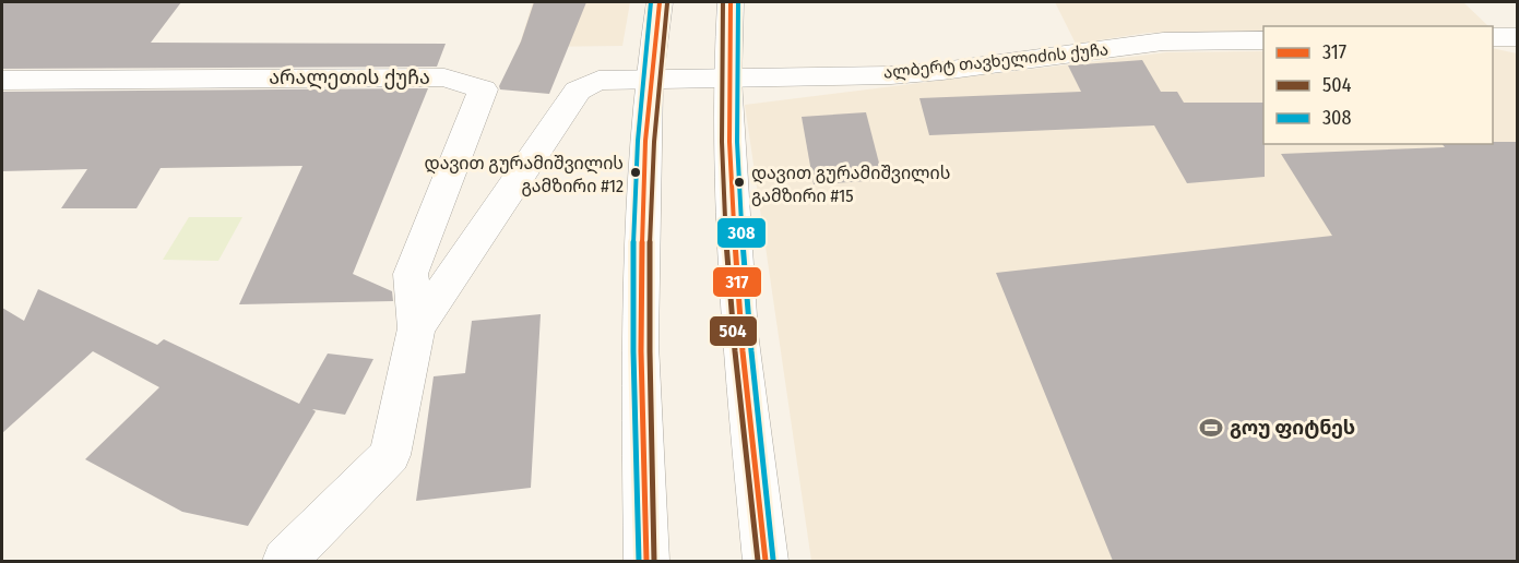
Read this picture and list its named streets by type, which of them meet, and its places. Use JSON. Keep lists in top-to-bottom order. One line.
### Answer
{"streets":{"street":["ალბერტ თავხელიძის ქუჩა","არალეთის ქუჩა"]},"crossings":[["ალბერტ თავხელიძის ქუჩა","არალეთის ქუჩა"]],"places":{"other":["დავით გურამიშვილის გამზირი #12","დავით გურამიშვილის გამზირი #15"],"sports":["გოუ ფიტნეს"]},"lines":["transit line 317","transit line 504","transit line 308"],"legend":["317","504","308"]}
